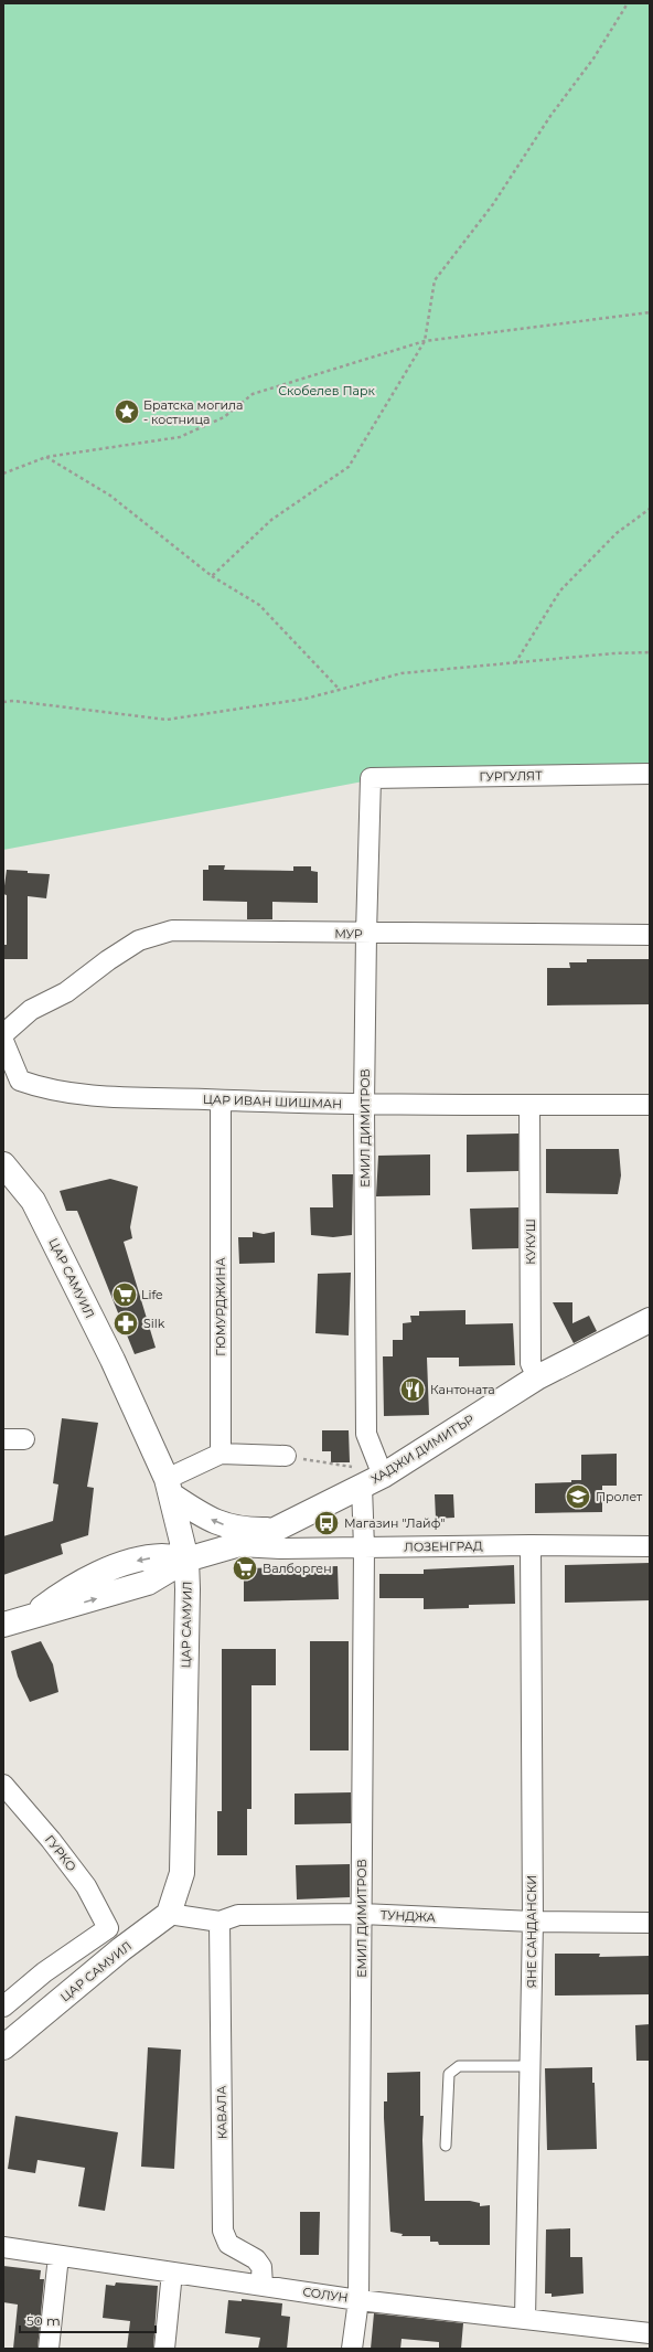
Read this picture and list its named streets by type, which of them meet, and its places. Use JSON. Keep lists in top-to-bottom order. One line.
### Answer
{"streets":{"street":["ГУРГУЛЯТ","МУР","ЦАР ИВАН ШИШМАН","ЕМИЛ ДИМИТРОВ","КУКУШ","ЦАР САМУИЛ","ГЮМУРДЖИНА","ХАДЖИ ДИМИТЪР","ЛОЗЕНГРАД","ГУРКО","ТУНДЖА","ЯНЕ САНДАНСКИ","КАВАЛА","СОЛУН"]},"crossings":[["ГУРГУЛЯТ","ЕМИЛ ДИМИТРОВ"],["МУР","ЕМИЛ ДИМИТРОВ"],["ЦАР ИВАН ШИШМАН","ЕМИЛ ДИМИТРОВ"],["ЦАР ИВАН ШИШМАН","КУКУШ"],["ЦАР ИВАН ШИШМАН","ГЮМУРДЖИНА"],["ЕМИЛ ДИМИТРОВ","ХАДЖИ ДИМИТЪР"],["ЕМИЛ ДИМИТРОВ","ЛОЗЕНГРАД"],["ЕМИЛ ДИМИТРОВ","ТУНДЖА"],["ЕМИЛ ДИМИТРОВ","СОЛУН"],["КУКУШ","ХАДЖИ ДИМИТЪР"],["ЦАР САМУИЛ","ХАДЖИ ДИМИТЪР"],["ЦАР САМУИЛ","ТУНДЖА"],["ХАДЖИ ДИМИТЪР","ЛОЗЕНГРАД"],["ЛОЗЕНГРАД","ЯНЕ САНДАНСКИ"],["ТУНДЖА","ЯНЕ САНДАНСКИ"],["ТУНДЖА","КАВАЛА"],["ЯНЕ САНДАНСКИ","СОЛУН"],["КАВАЛА","СОЛУН"]],"parks":["Скобелев Парк"],"places":{"place":["Братска могила - костница"],"supermarket":["Life","Валборген"],"pharmacy":["Silk"],"restaurant":["Кантоната"],"school or university":["Пролет"],"bus stop":["Магазин \"Лайф\""]},"scale_bar":"50 m"}
